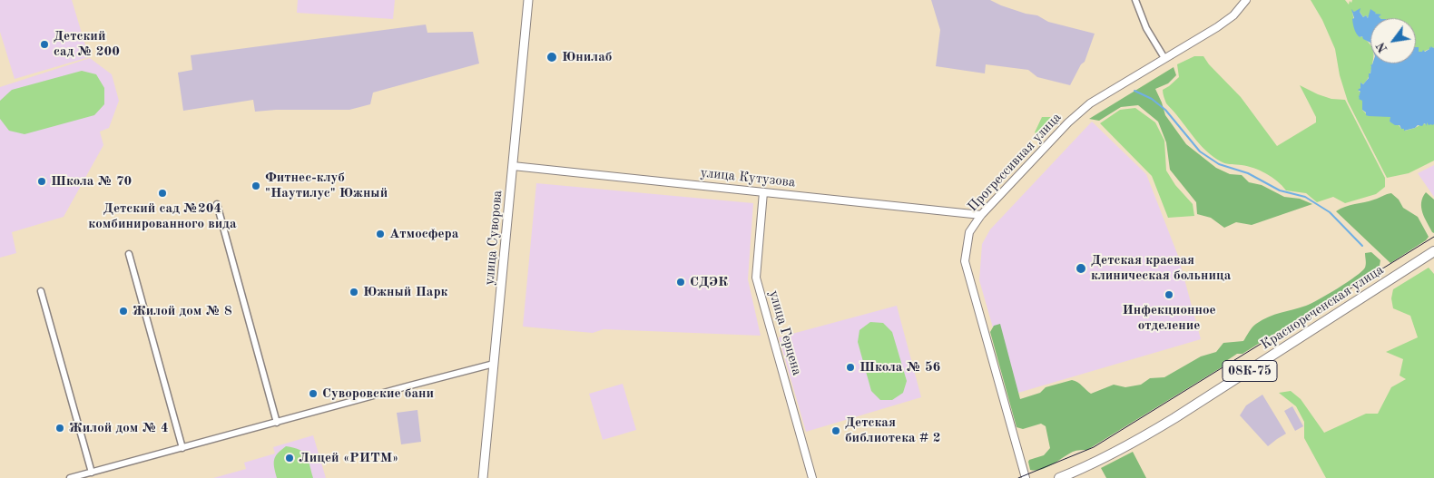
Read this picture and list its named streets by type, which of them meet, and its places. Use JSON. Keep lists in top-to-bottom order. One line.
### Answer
{"streets":{"main road":["улица Суворова","Краснореченская улица","08К-75"],"street":["Прогрессивная улица","улица Кутузова","улица Герцена"]},"crossings":[["Прогрессивная улица","улица Кутузова"],["улица Кутузова","улица Суворова"],["улица Кутузова","улица Герцена"]],"places":["Детский сад № 200","Юнилаб","Школа № 70","Фитнес-клуб \"Наутилус\" Южный","Детский сад №204 комбинированного вида","Атмосфера","Детская краевая клиническая больница","СДЭК","Южный Парк","Инфекционное отделение","Жилой дом № 8","Школа № 56","Суворовские бани","Жилой дом № 4","Детская библиотека # 2","Лицей «РИТМ»"],"north":"bottom left"}
